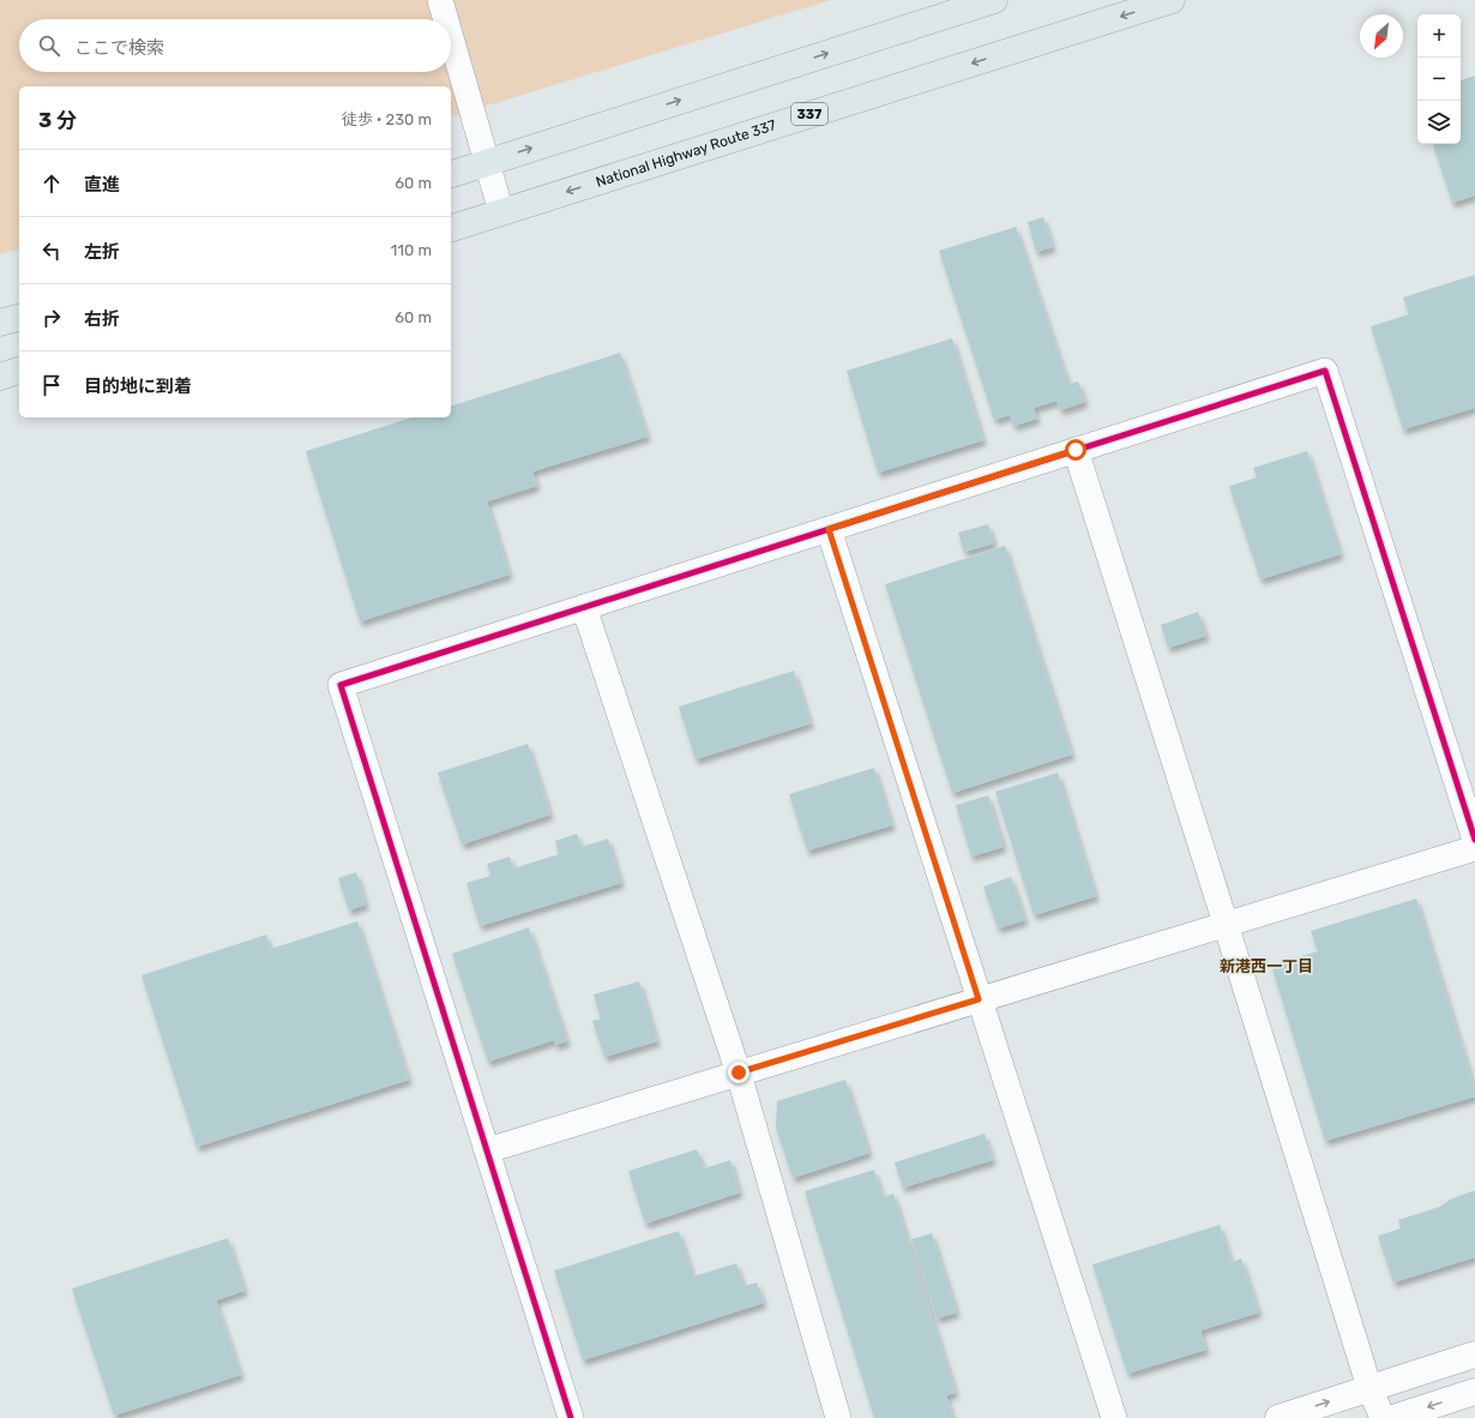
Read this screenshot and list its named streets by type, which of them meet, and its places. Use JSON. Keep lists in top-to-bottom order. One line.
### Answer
{"streets":{"highway":["337","National Highway Route 337"]},"districts":["新港西一丁目"],"north":"bottom left","page":{"map_buttons":["+","−"],"search":"ここで検索","heading":["3 分","徒歩 · 230 m"],"list":[["直進","60 m"],["左折","110 m"],["右折","60 m"],"目的地に到着"]}}
